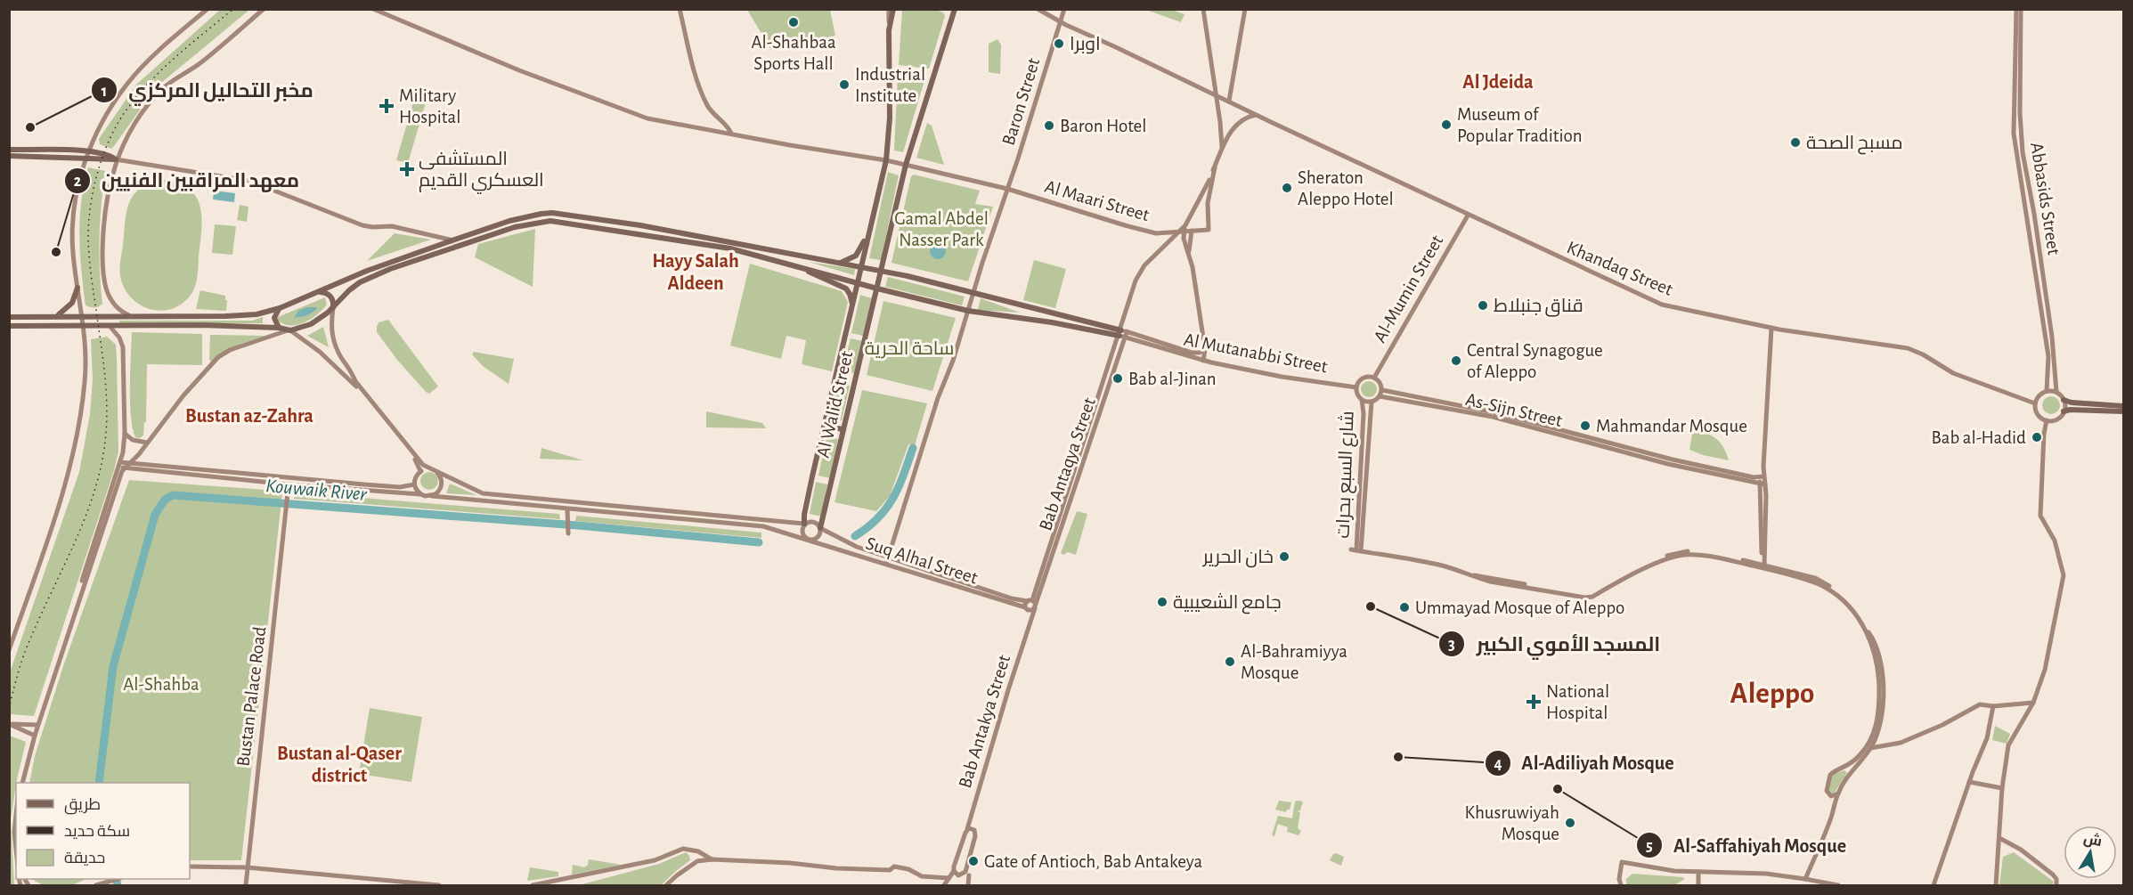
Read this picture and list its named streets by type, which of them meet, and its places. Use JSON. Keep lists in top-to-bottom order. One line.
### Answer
{"streets":{"main road":["Baron Street","Abbasids Street","Al Maari Street","Khandaq Street","Al-Mumin Street","Al Mutanabbi Street","Al Walid Street","As-Sijn Street","Bab Antaqya Street","شارع السبع بحرات","Suq Alhal Street","Bustan Palace Road","Bab Antakya Street"]},"crossings":[["Baron Street","Al Maari Street"],["Baron Street","Khandaq Street"],["Baron Street","Al Mutanabbi Street"],["Baron Street","Suq Alhal Street"],["Abbasids Street","Khandaq Street"],["Al Maari Street","Al Walid Street"],["Khandaq Street","Al-Mumin Street"],["Al-Mumin Street","Al Mutanabbi Street"],["Al-Mumin Street","As-Sijn Street"],["Al-Mumin Street","شارع السبع بحرات"],["Al Mutanabbi Street","Al Walid Street"],["Al Mutanabbi Street","As-Sijn Street"],["Al Mutanabbi Street","Bab Antaqya Street"],["Al Mutanabbi Street","شارع السبع بحرات"],["Al Walid Street","Suq Alhal Street"],["As-Sijn Street","شارع السبع بحرات"],["Bab Antaqya Street","Suq Alhal Street"],["Bab Antaqya Street","Bab Antakya Street"],["Suq Alhal Street","Bab Antakya Street"]],"districts":["Al Jdeida","Hayy Salah Aldeen","Bustan az-Zahra","Aleppo","Bustan al-Qaser district"],"water":["Kouwaik River"],"parks":["Gamal Abdel Nasser Park","ساحة الحرية","Al-Shahba"],"places":{"other":["Al-Shahbaa Sports Hall","اوبرا","Industrial Institute","Museum of Popular Tradition","Baron Hotel","مخبر التحاليل المركزي","مسبح الصحة","Sheraton Aleppo Hotel","معهد المراقبين الفنيين","قناق جنبلاط","Central Synagogue of Aleppo","Bab al-Jinan","Mahmandar Mosque","Bab al-Hadid","خان الحرير","جامع الشعيبية","المسجد الأموي الكبير","Ummayad Mosque of Aleppo","Al-Bahramiyya Mosque","Al-Adiliyah Mosque","Al-Saffahiyah Mosque","Khusruwiyah Mosque","Gate of Antioch, Bab Antakeya"],"health":["Military Hospital","المستشفى العسكري القديم","National Hospital"]},"legend":["طريق","سكة حديد","حديقة"],"north":"top"}
